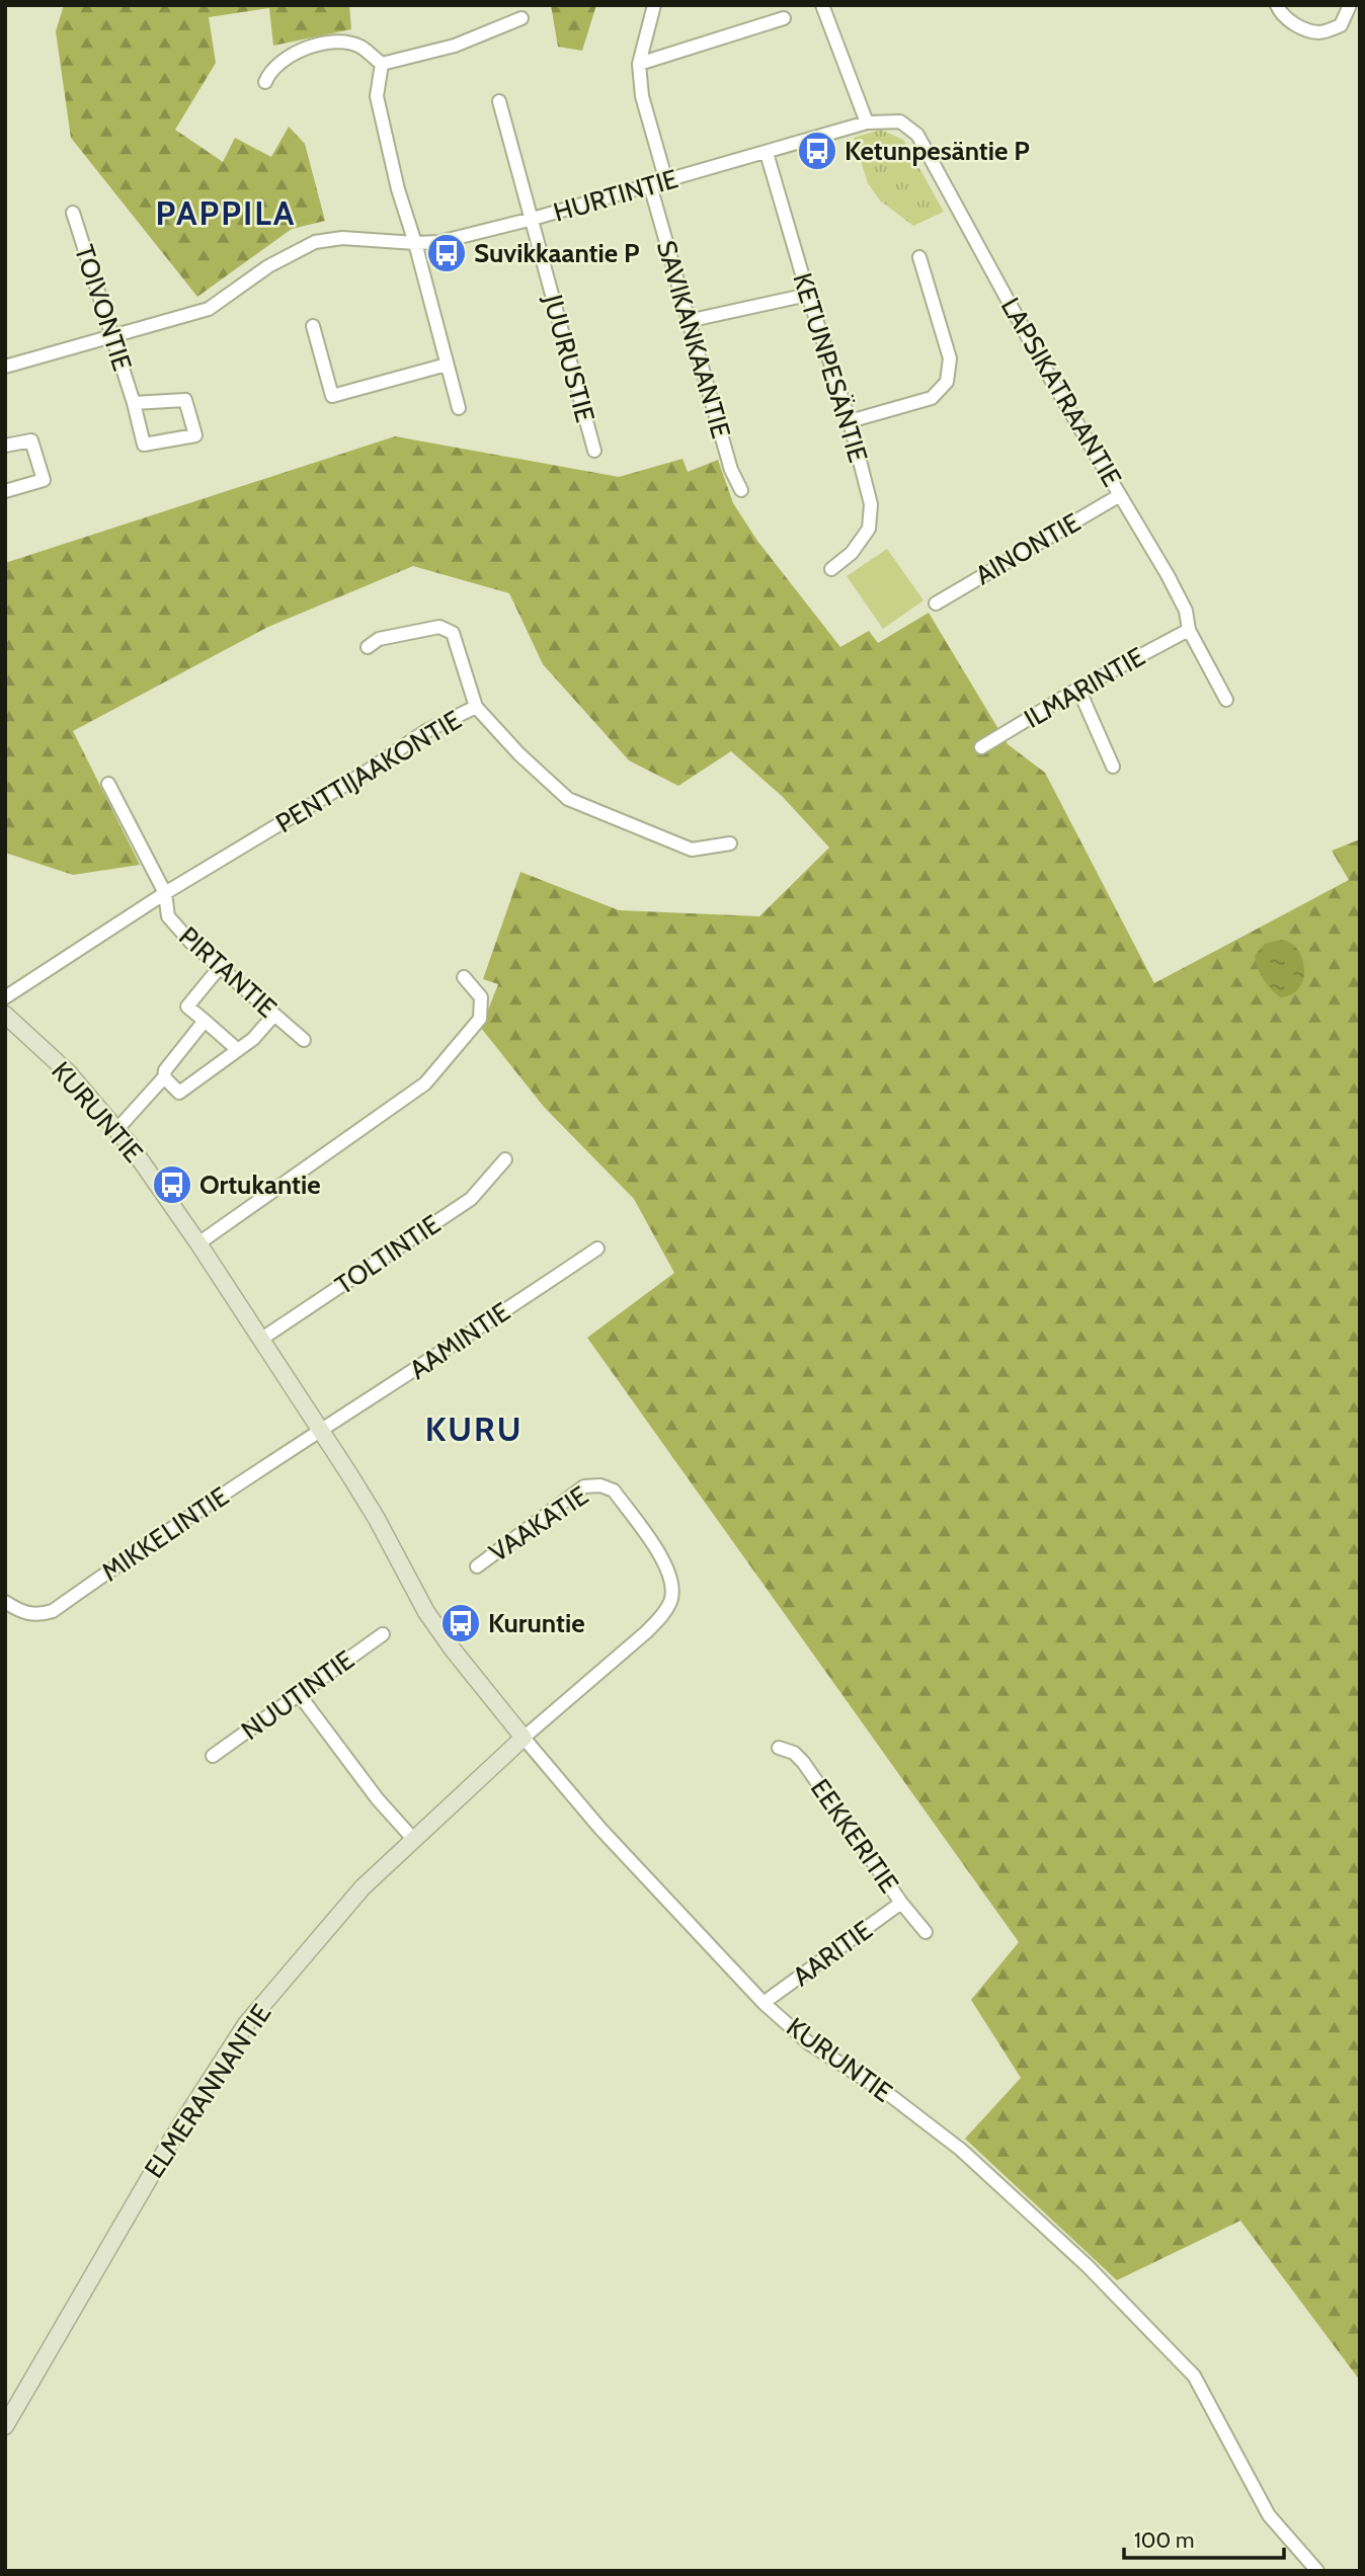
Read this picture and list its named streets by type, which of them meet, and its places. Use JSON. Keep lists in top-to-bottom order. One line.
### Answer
{"streets":{"street":["HURTINTIE","TOIVONTIE","SAVIKANKAANTIE","JUURUSTIE","KETUNPESÄNTIE","LAPSIKATRAANTIE","AINONTIE","ILMARINTIE","PENTTIJAAKONTIE","PIRTANTIE","KURUNTIE","TOLTINTIE","AAMINTIE","VAAKATIE","MIKKELINTIE","NUUTINTIE","EEKKERITIE","AARITIE","ELMERANNANTIE"]},"crossings":[["HURTINTIE","TOIVONTIE"],["HURTINTIE","SAVIKANKAANTIE"],["HURTINTIE","JUURUSTIE"],["HURTINTIE","KETUNPESÄNTIE"],["HURTINTIE","LAPSIKATRAANTIE"],["LAPSIKATRAANTIE","AINONTIE"],["LAPSIKATRAANTIE","ILMARINTIE"],["PENTTIJAAKONTIE","PIRTANTIE"],["KURUNTIE","TOLTINTIE"],["KURUNTIE","AAMINTIE"],["KURUNTIE","VAAKATIE"],["KURUNTIE","MIKKELINTIE"],["KURUNTIE","AARITIE"],["KURUNTIE","ELMERANNANTIE"],["AAMINTIE","MIKKELINTIE"],["VAAKATIE","ELMERANNANTIE"],["EEKKERITIE","AARITIE"]],"districts":["PAPPILA","KURU"],"places":{"bus stop":["Ketunpesäntie P","Suvikkaantie P","Ortukantie","Kuruntie"]},"scale_bar":"100 m"}
